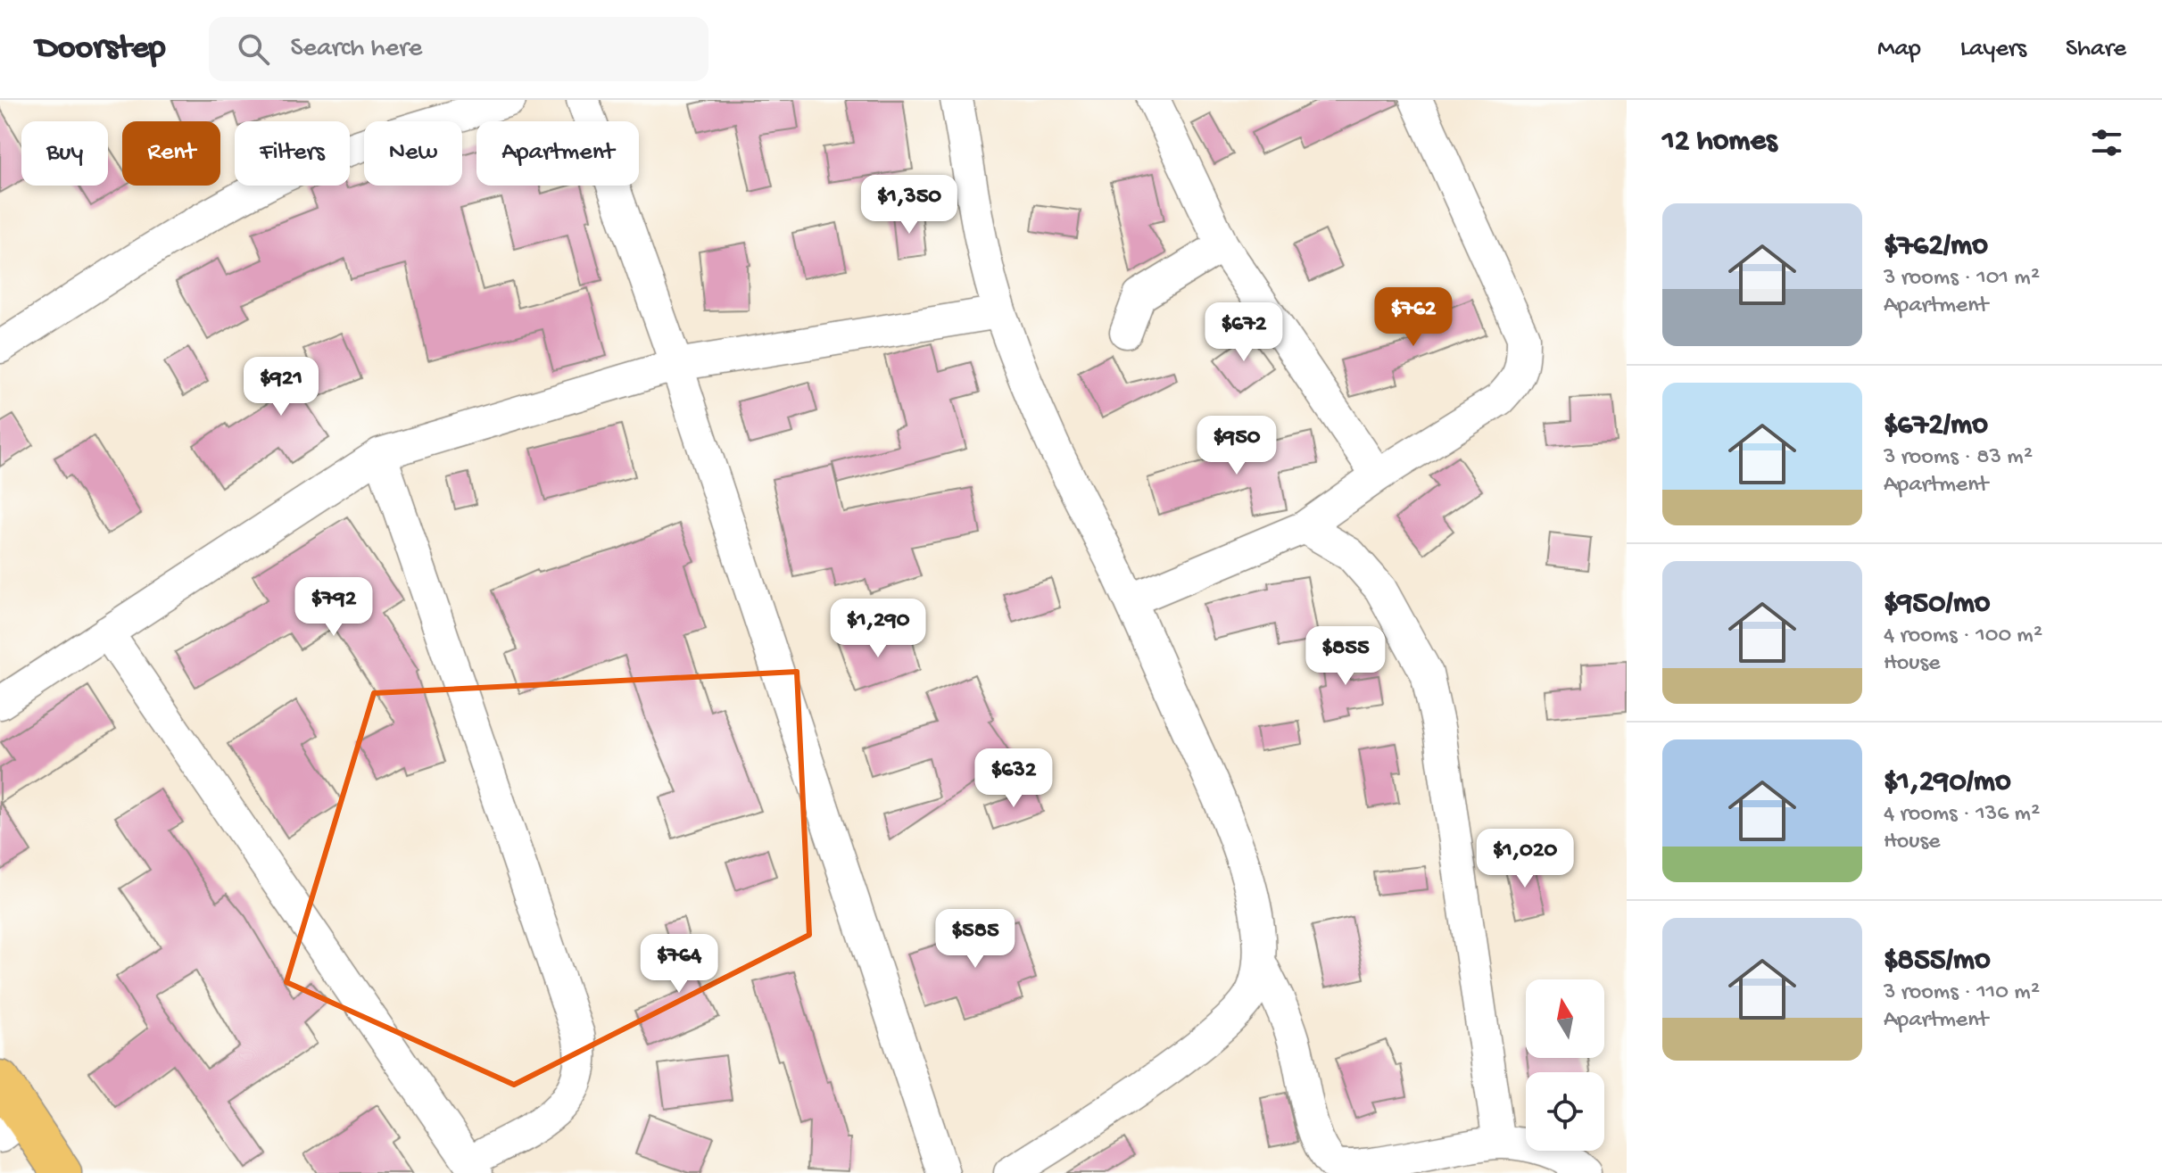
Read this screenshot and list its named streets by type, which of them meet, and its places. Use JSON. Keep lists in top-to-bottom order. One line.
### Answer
{"north":"top","page":{"header":"Doorstep","search":"Search here","nav":["Map","Layers","Share"],"heading":"12 homes","chip":["Buy","Rent","Filters","New","Apartment"],"price":["$1,350","$762","$672","$921","$950","$792","$1,290","$855","$632","$1,020","$585","$764"],"list":[{"name":"$762/mo","note":"3 rooms · 101 m² · Apartment"},{"name":"$672/mo","note":"3 rooms · 83 m² · Apartment"},{"name":"$950/mo","note":"4 rooms · 100 m² · House"},{"name":"$1,290/mo","note":"4 rooms · 136 m² · House"},{"name":"$855/mo","note":"3 rooms · 110 m² · Apartment"}]}}
